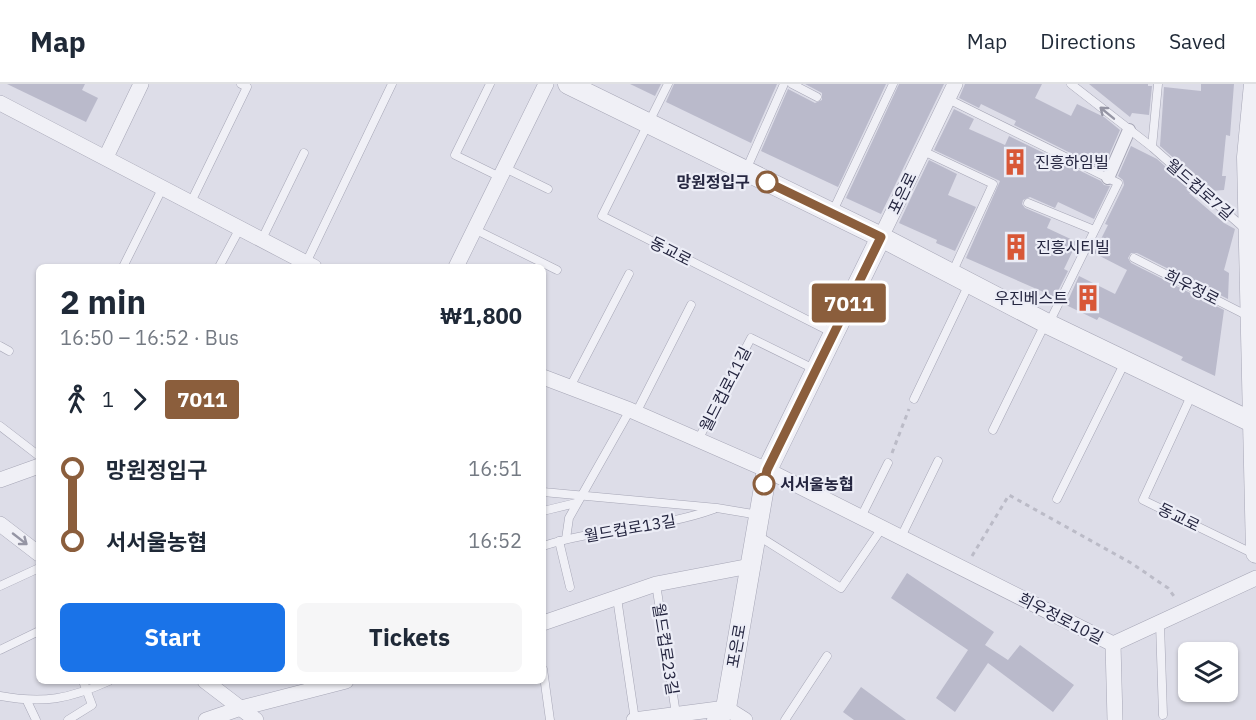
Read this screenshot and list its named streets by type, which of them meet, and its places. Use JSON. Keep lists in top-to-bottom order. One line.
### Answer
{"streets":{"street":["포은로","월드컵로11길","희우정로10길","월드컵로23길"],"lane":["월드컵로7길","동교로","희우정로","월드컵로13길"]},"crossings":[["포은로","동교로"],["포은로","월드컵로11길"],["포은로","희우정로10길"],["포은로","월드컵로23길"],["월드컵로11길","희우정로10길"]],"places":{"building":["진흥하임빌","진흥시티빌","우진베스트"],"other":["망원정입구","서서울농협"]},"lines":["bus line 7011"],"page":{"header":"Map","nav":["Map","Directions","Saved"],"on_map":"7011","heading":["2 min","16:50 – 16:52 · Bus","₩1,800"],"legs":["1","7011"],"list":[{"name":"망원정입구","value":"16:51"},{"name":"서서울농협","value":"16:52"}],"buttons":["Start","Tickets"]}}
